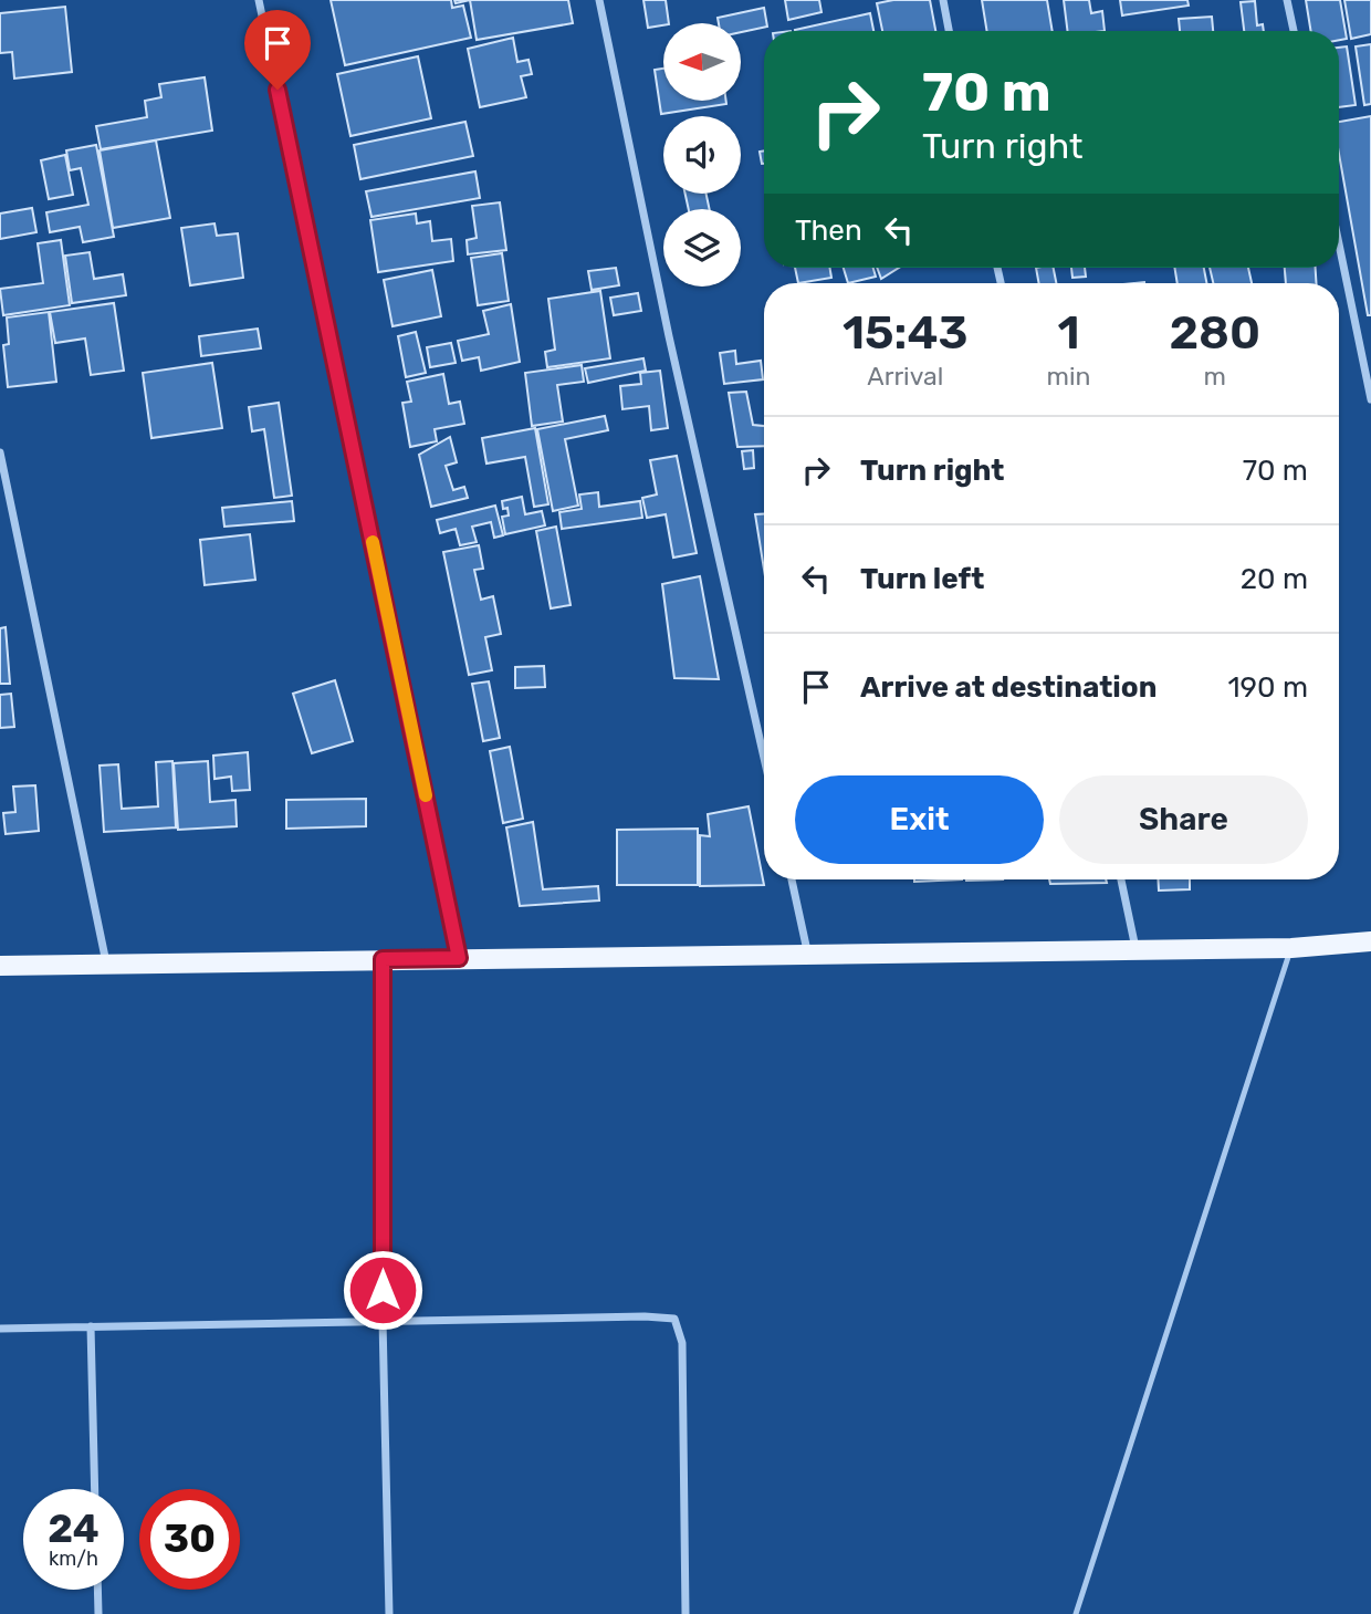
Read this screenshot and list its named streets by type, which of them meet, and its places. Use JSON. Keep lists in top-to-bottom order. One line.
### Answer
{"north":"left","page":{"turn":["70 m","Turn right"],"then":"Then","eta":["15:43","Arrival","1","min","280","m"],"list":[{"name":"Turn right","value":"70 m"},{"name":"Turn left","value":"20 m"},{"name":"Arrive at destination","value":"190 m"}],"buttons":["Exit","Share"],"speed":"24 km/h","limit":"30"}}
